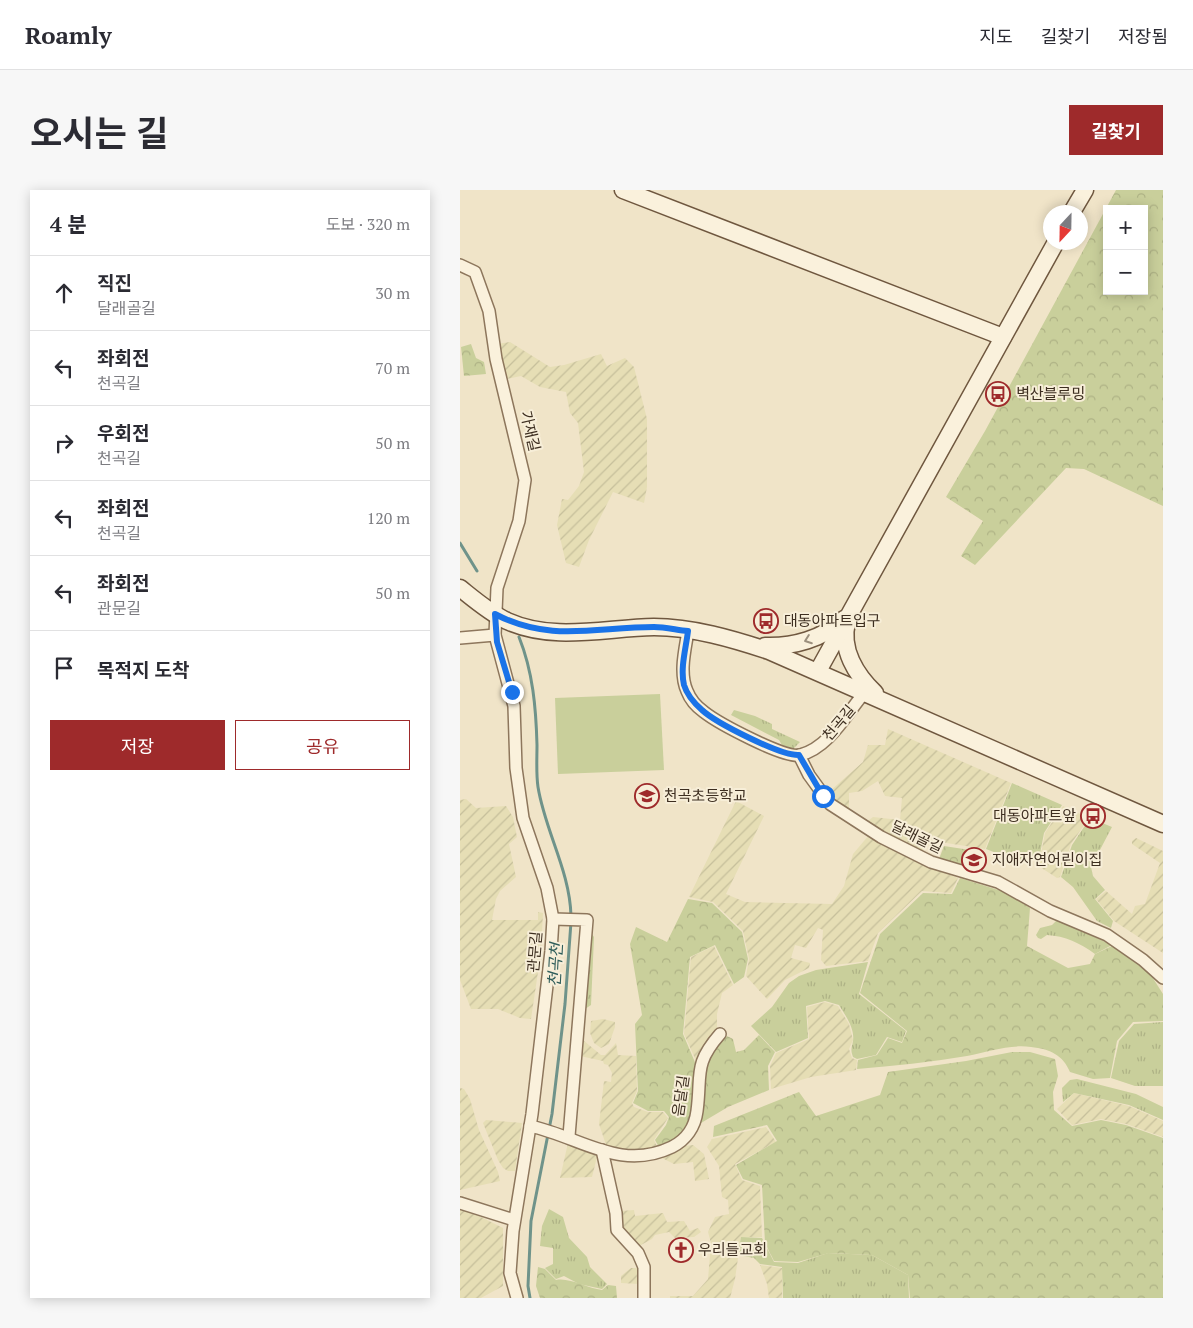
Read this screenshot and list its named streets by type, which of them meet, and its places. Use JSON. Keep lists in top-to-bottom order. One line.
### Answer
{"streets":{"street":["가재길","천곡길","달래골길","관문길","음달길"]},"crossings":[["가재길","관문길"],["천곡길","달래골길"],["관문길","음달길"]],"water":["천곡천"],"places":{"bus stop":["벽산블루밍","대동아파트입구","대동아파트앞"],"school or university":["천곡초등학교","지애자연어린이집"],"church":["우리들교회"]},"north":"bottom","page":{"header":"Roamly","nav":["지도","길찾기","저장됨"],"title":"오시는 길","buttons":["길찾기",["저장","공유"]],"heading":["4 분","도보 · 320 m"],"map_buttons":["+","−"],"list":[["직진","달래골길","30 m"],["좌회전","천곡길","70 m"],["우회전","천곡길","50 m"],["좌회전","천곡길","120 m"],["좌회전","관문길","50 m"],"목적지 도착"]}}
